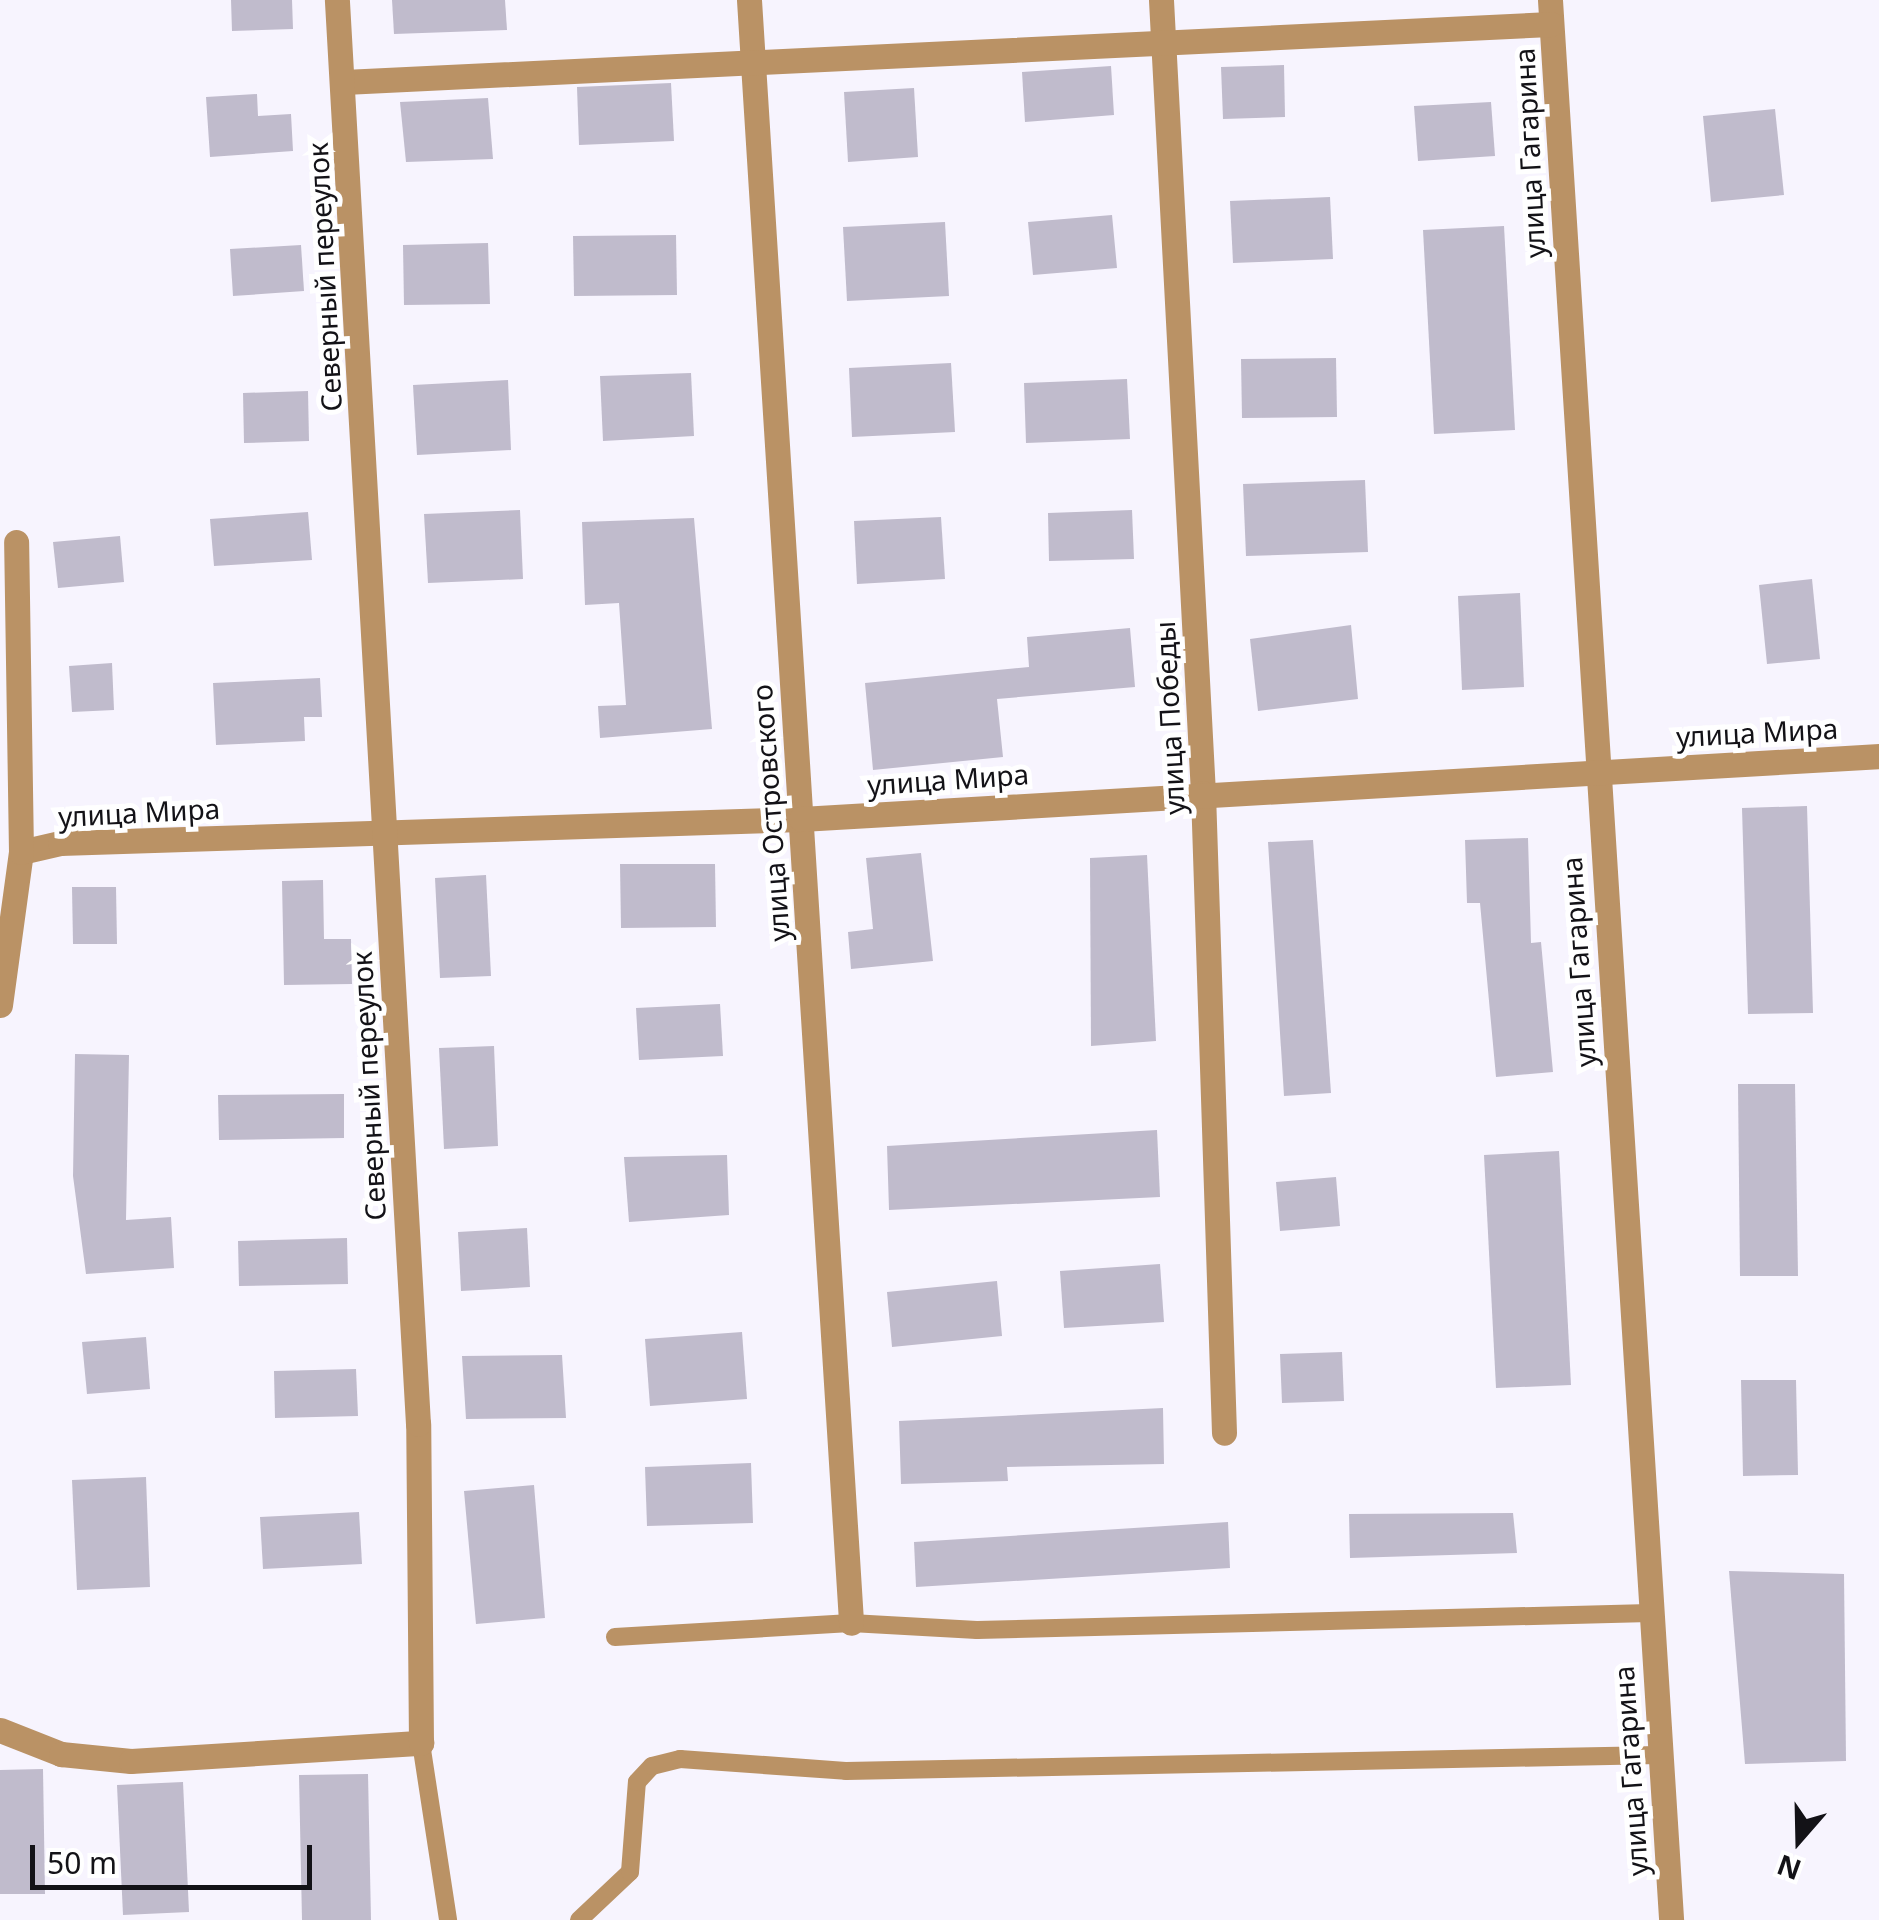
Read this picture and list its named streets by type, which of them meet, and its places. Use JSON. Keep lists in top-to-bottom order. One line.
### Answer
{"streets":{"street":["улица Гагарина","Северный переулок","улица Победы","улица Мира","улица Островского"]},"crossings":[["улица Гагарина","улица Мира"],["Северный переулок","улица Мира"],["улица Победы","улица Мира"],["улица Мира","улица Островского"]],"scale_bar":"50 m","north":"bottom"}
